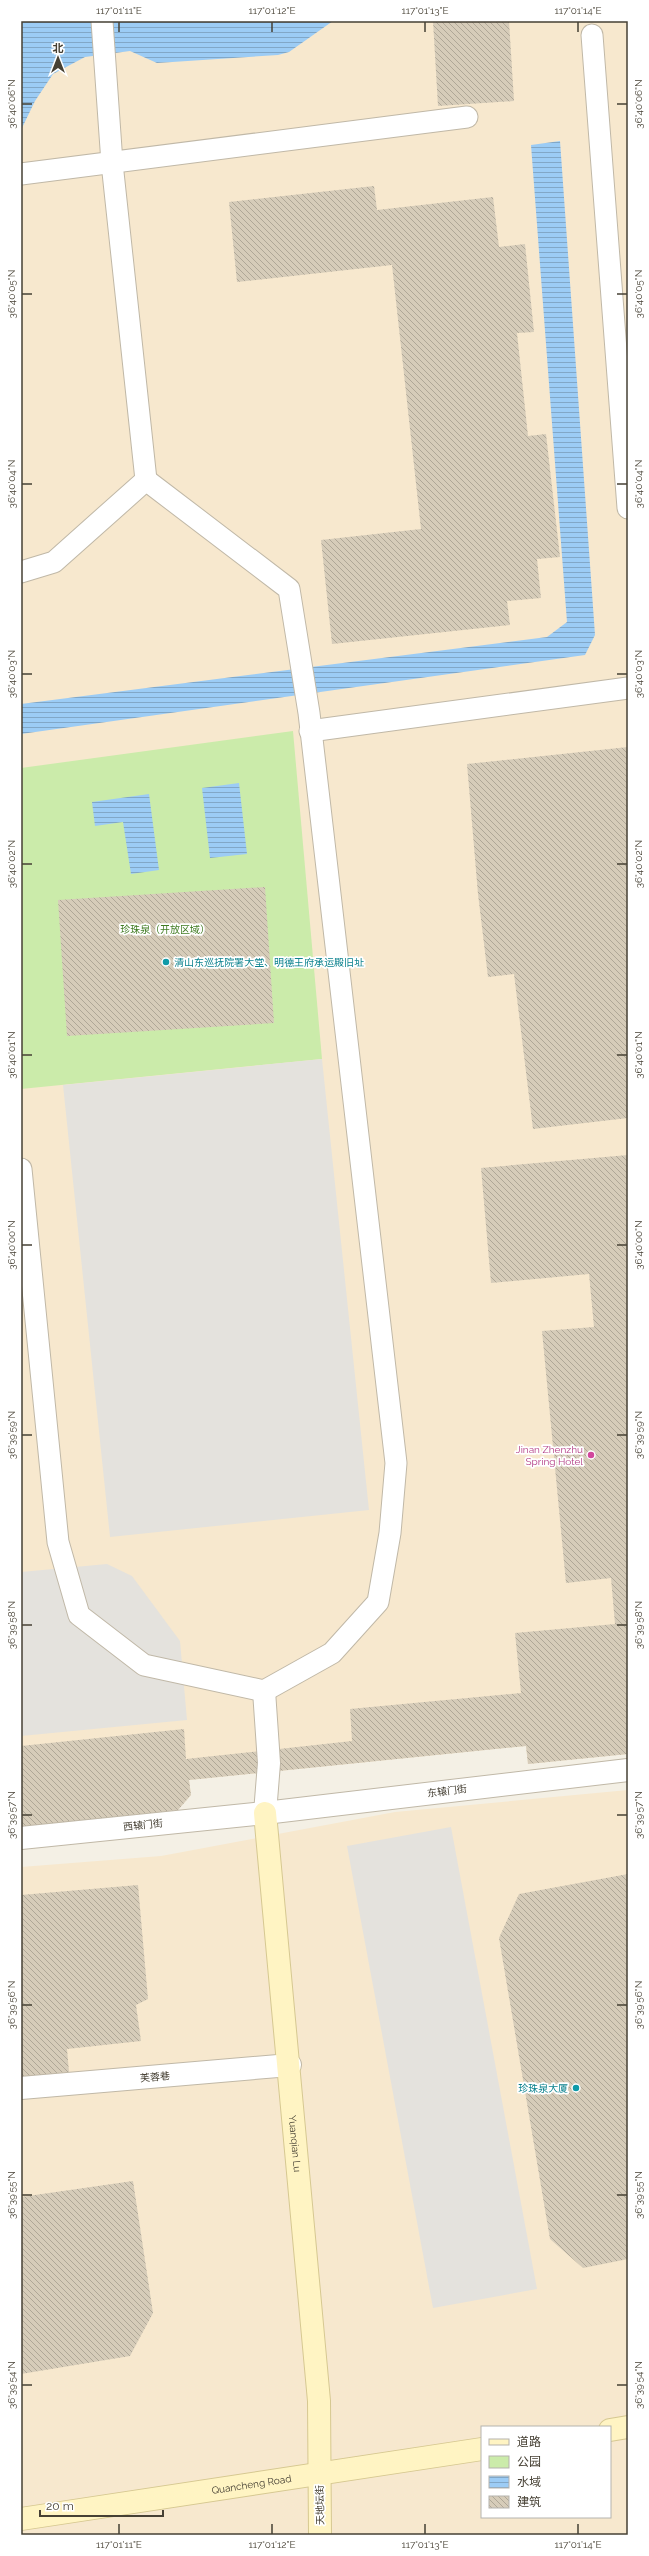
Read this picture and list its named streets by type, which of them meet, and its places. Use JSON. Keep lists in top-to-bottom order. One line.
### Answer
{"streets":{"street":["东辕门街","西辕门街","芙蓉巷","Yuanqian Lu","Quancheng Road","天地坛街"]},"crossings":[["东辕门街","西辕门街"],["东辕门街","Yuanqian Lu"],["西辕门街","Yuanqian Lu"],["芙蓉巷","Yuanqian Lu"],["Yuanqian Lu","Quancheng Road"],["Yuanqian Lu","天地坛街"],["Quancheng Road","天地坛街"]],"parks":["珍珠泉（开放区域）"],"places":["清山东巡抚院署大堂、明德王府承运殿旧址","Jinan Zhenzhu Spring Hotel","珍珠泉大厦"],"legend":["道路","公园","水域","建筑"],"scale_bar":"20 m","north":"top","coordinates":["117°01'11\"E","117°01'12\"E","117°01'13\"E","117°01'14\"E","36°40'06\"N","36°40'05\"N","36°40'04\"N","36°40'03\"N","36°40'02\"N","36°40'01\"N","36°40'00\"N","36°39'59\"N","36°39'58\"N","36°39'57\"N","36°39'56\"N","36°39'55\"N","36°39'54\"N"]}
